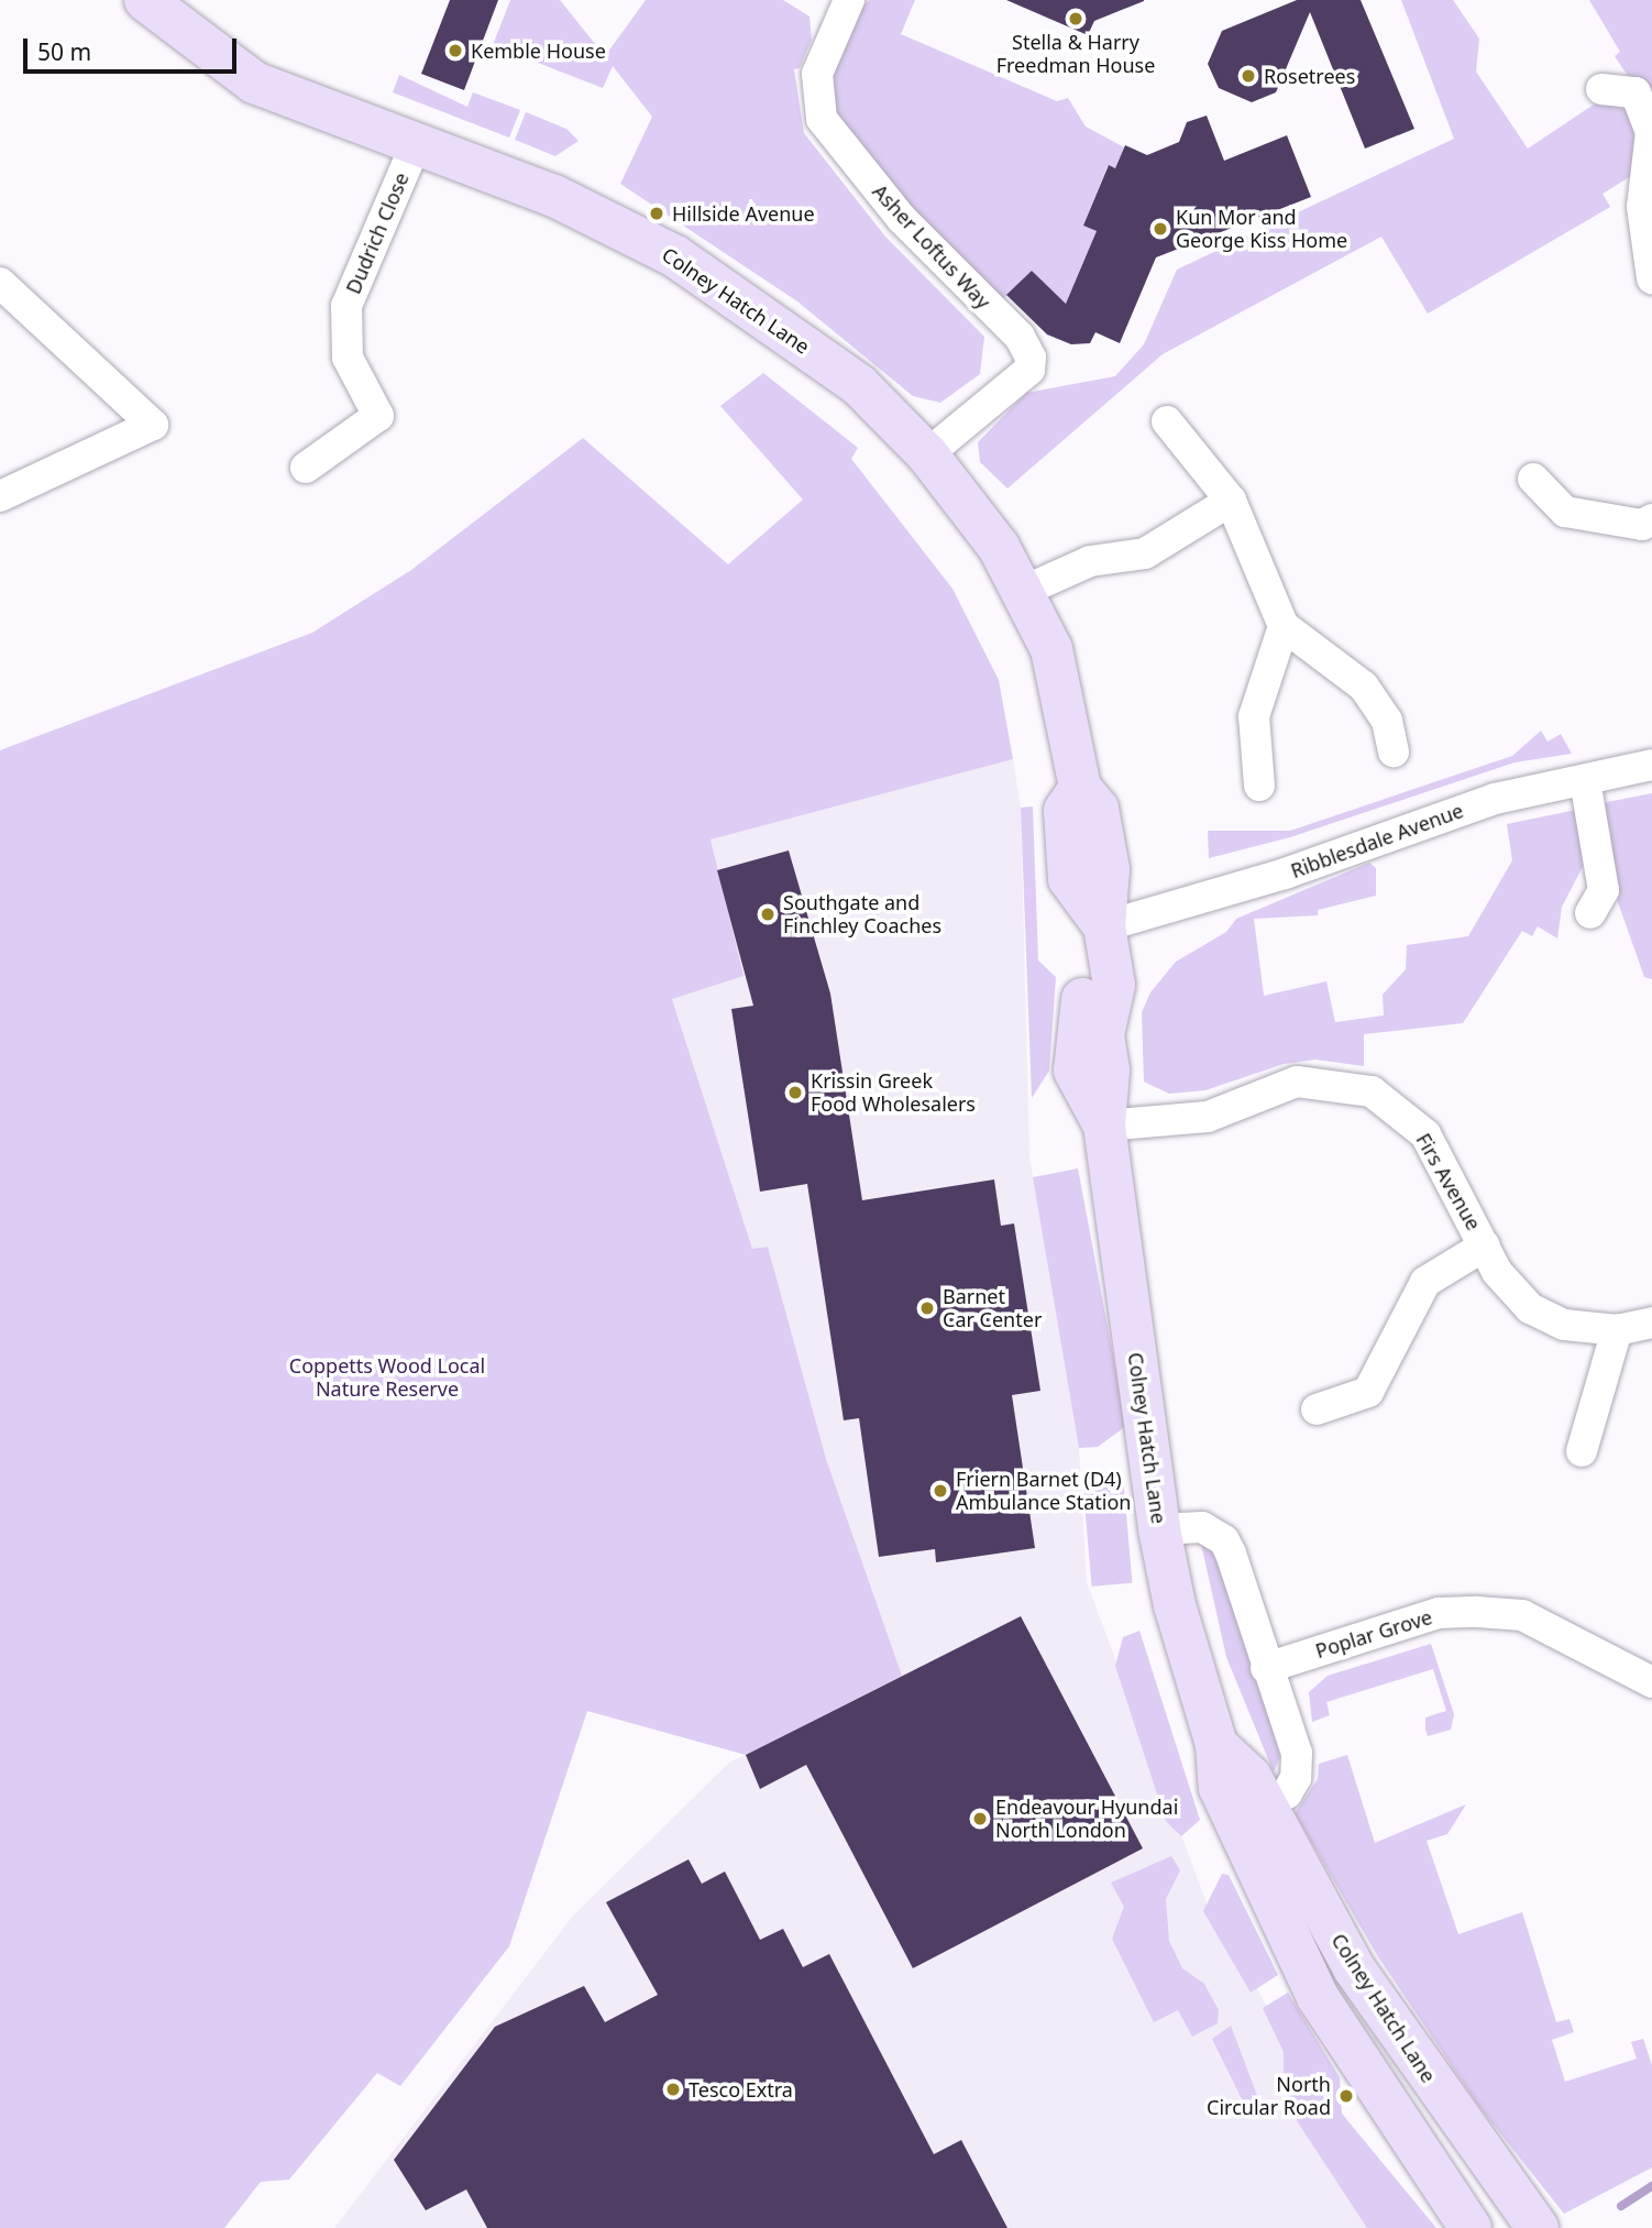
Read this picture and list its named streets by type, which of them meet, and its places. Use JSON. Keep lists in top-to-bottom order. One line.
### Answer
{"streets":{"main road":["Colney Hatch Lane"],"street":["Dudrich Close","Asher Loftus Way","Ribblesdale Avenue","Firs Avenue","Poplar Grove"]},"crossings":[["Dudrich Close","Colney Hatch Lane"],["Asher Loftus Way","Colney Hatch Lane"],["Colney Hatch Lane","Ribblesdale Avenue"],["Colney Hatch Lane","Firs Avenue"]],"parks":["Coppetts Wood Local Nature Reserve"],"places":["Stella & Harry Freedman House","Kemble House","Rosetrees","Hillside Avenue","Kun Mor and George Kiss Home","Southgate and Finchley Coaches","Krissin Greek Food Wholesalers","Barnet Car Center","Friern Barnet (D4) Ambulance Station","Endeavour Hyundai North London","Tesco Extra","North Circular Road"],"scale_bar":"50 m"}
